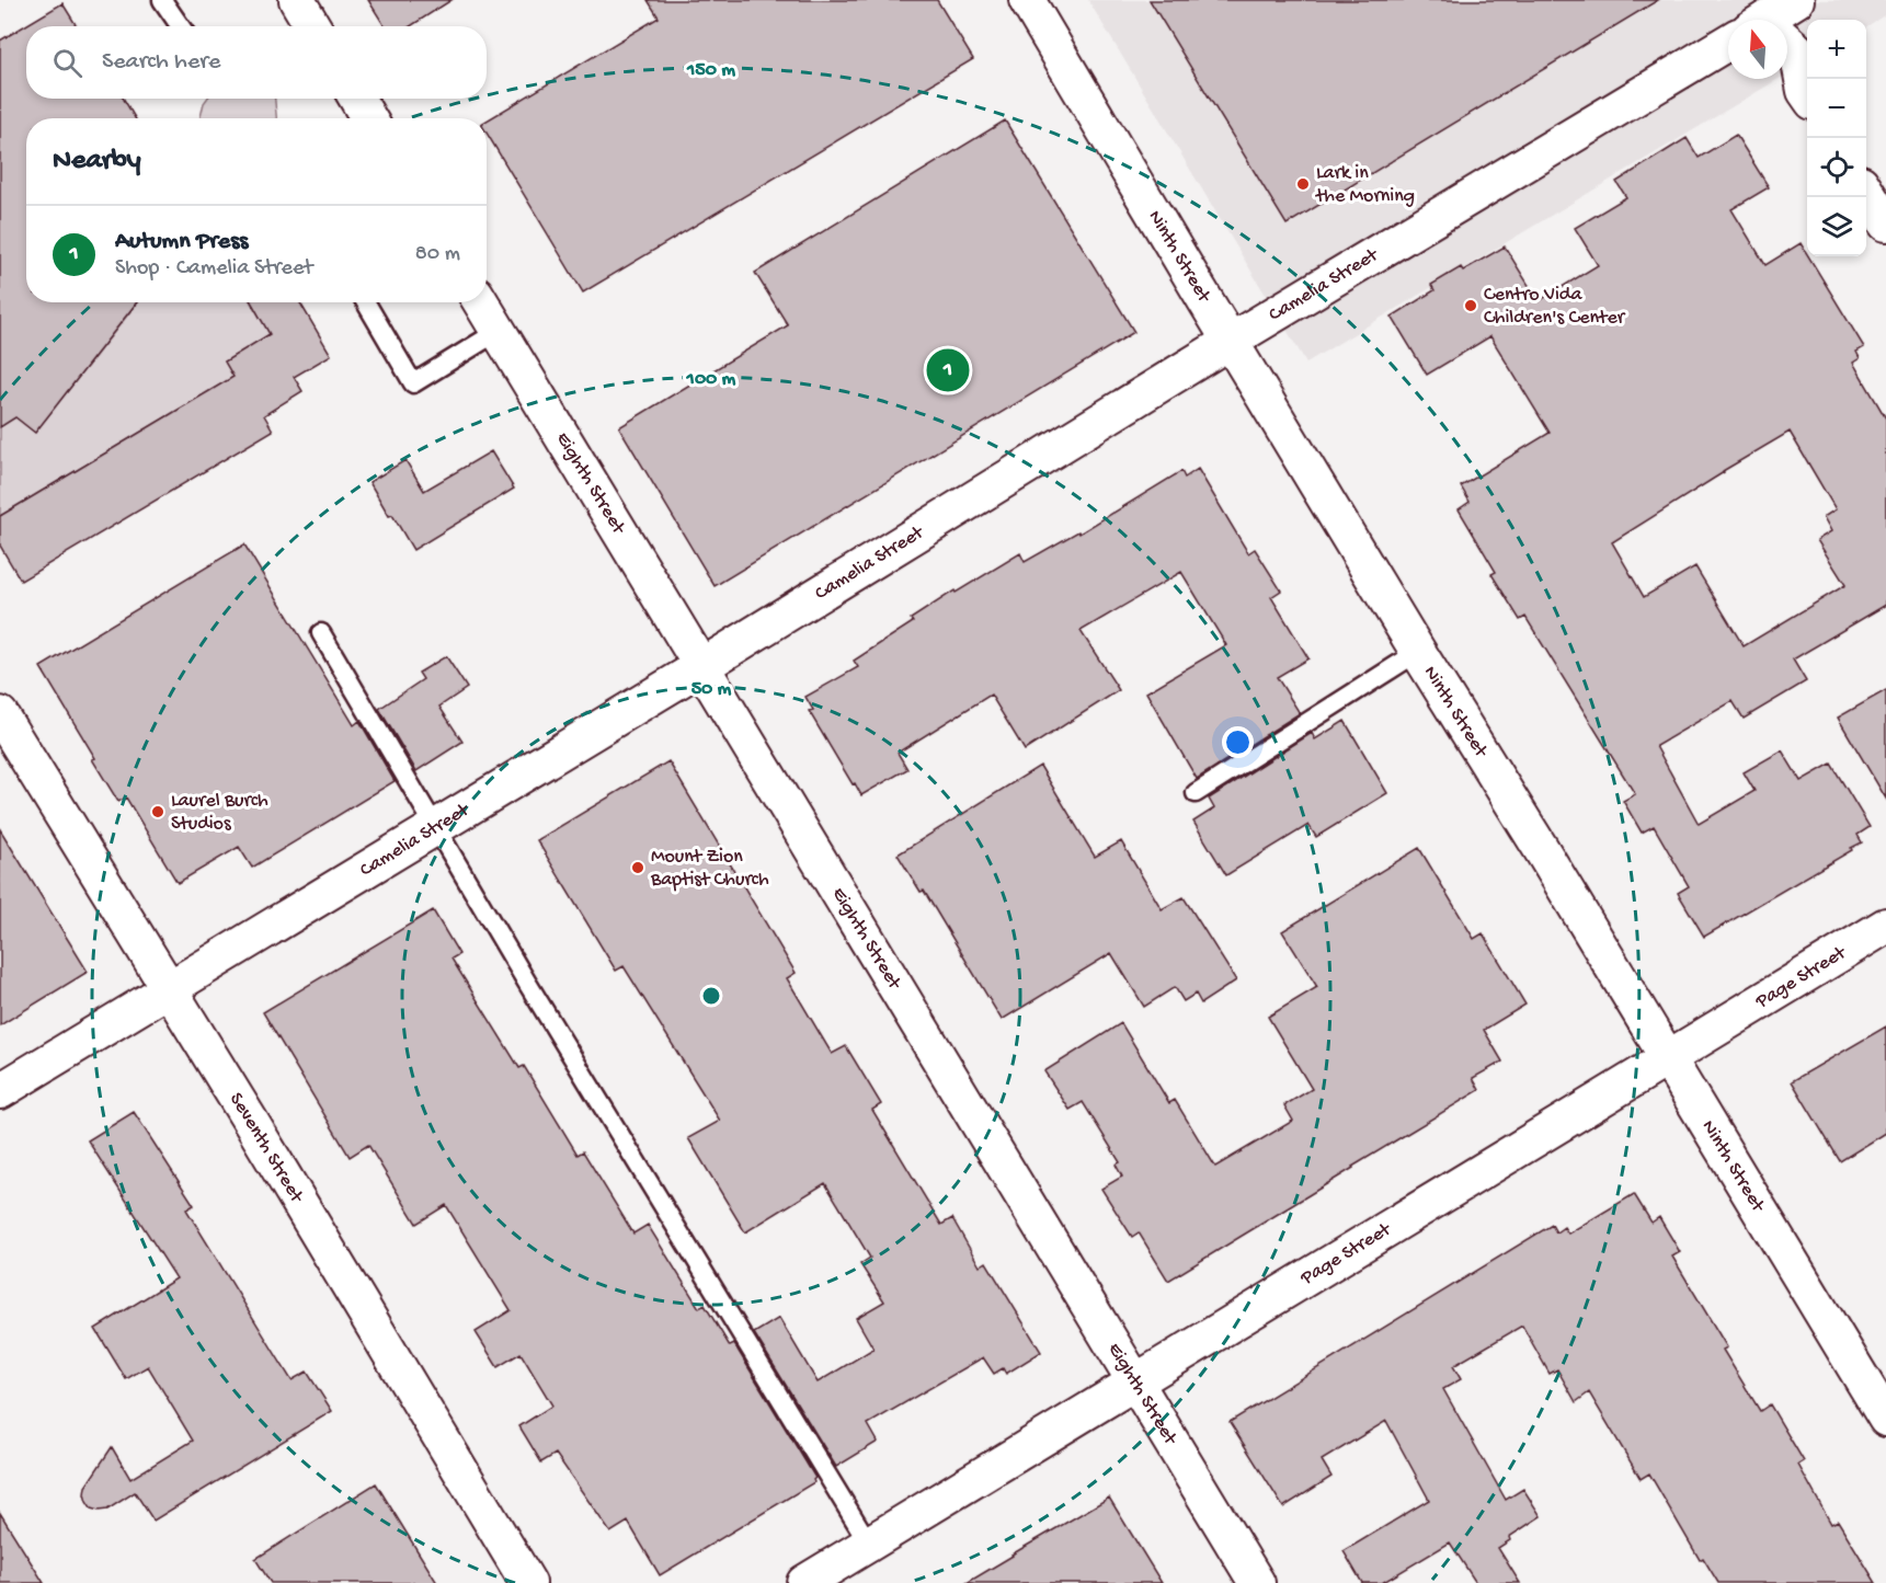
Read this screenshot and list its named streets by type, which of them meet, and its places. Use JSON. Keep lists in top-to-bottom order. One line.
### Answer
{"streets":{"street":["Ninth Street","Camelia Street","Eighth Street","Page Street","Seventh Street"]},"crossings":[["Ninth Street","Camelia Street"],["Ninth Street","Page Street"],["Camelia Street","Eighth Street"],["Camelia Street","Seventh Street"],["Eighth Street","Page Street"]],"places":["Lark in the Morning","Centro Vida Children's Center","Laurel Burch Studios","Mount Zion Baptist Church"],"north":"top","page":{"map_buttons":["+","−"],"search":"Search here","heading":"Nearby","list":[{"mark":"1","name":"Autumn Press","note":"Shop · Camelia Street","value":"80 m"}],"pins":"1"},"rings":["150 m","100 m","50 m"]}
